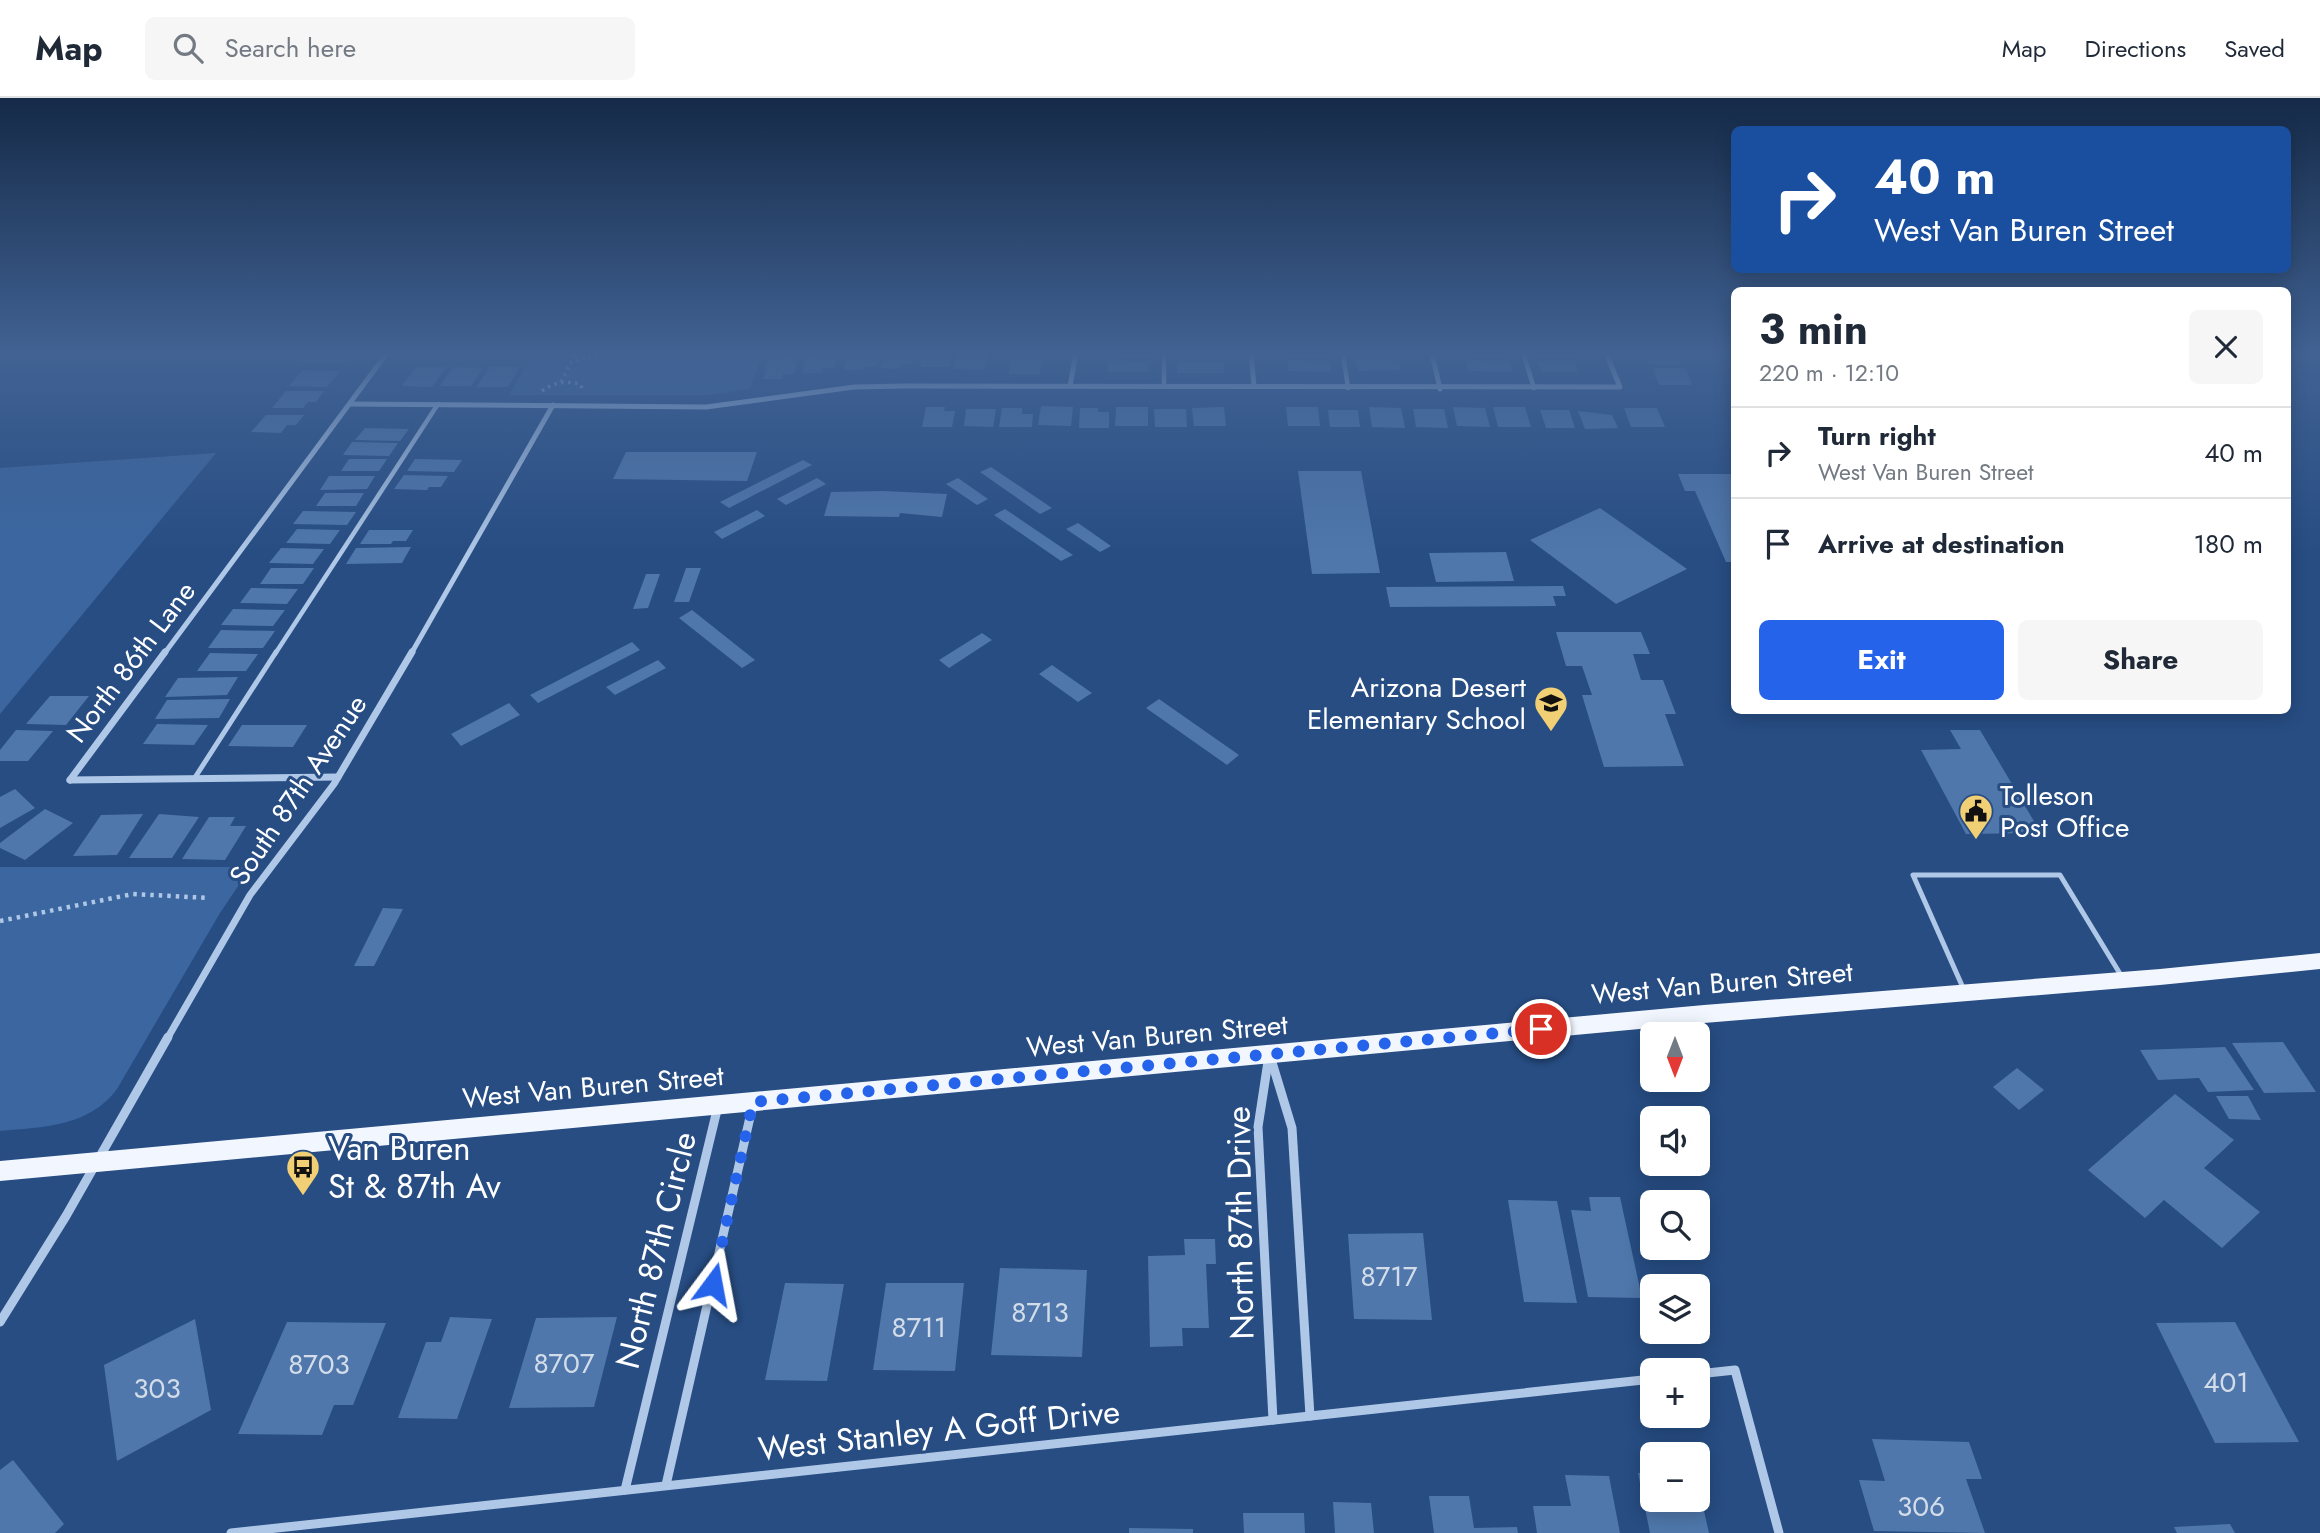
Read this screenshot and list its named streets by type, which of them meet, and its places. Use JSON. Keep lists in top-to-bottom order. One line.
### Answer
{"streets":{"main road":["West Van Buren Street"],"street":["North 86th Lane","South 87th Avenue","North 87th Drive","North 87th Circle","West Stanley A Goff Drive"]},"crossings":[["North 86th Lane","South 87th Avenue"],["South 87th Avenue","West Van Buren Street"],["West Van Buren Street","North 87th Drive"],["West Van Buren Street","North 87th Circle"],["North 87th Drive","West Stanley A Goff Drive"],["North 87th Circle","West Stanley A Goff Drive"]],"places":{"school or university":["Arizona Desert Elementary School"],"public building":["Tolleson Post Office"],"bus stop":["Van Buren St & 87th Av"]},"house_numbers":["8717","8713","8711","8707","8703","401","303","306"],"north":"bottom","page":{"header":"Map","search":"Search here","nav":["Map","Directions","Saved"],"turn":["40 m","West Van Buren Street"],"heading":["3 min","220 m · 12:10"],"list":[{"name":"Turn right","note":"West Van Buren Street","value":"40 m"},{"name":"Arrive at destination","value":"180 m"}],"buttons":["Exit","Share"],"map_buttons":["+","−"]}}
